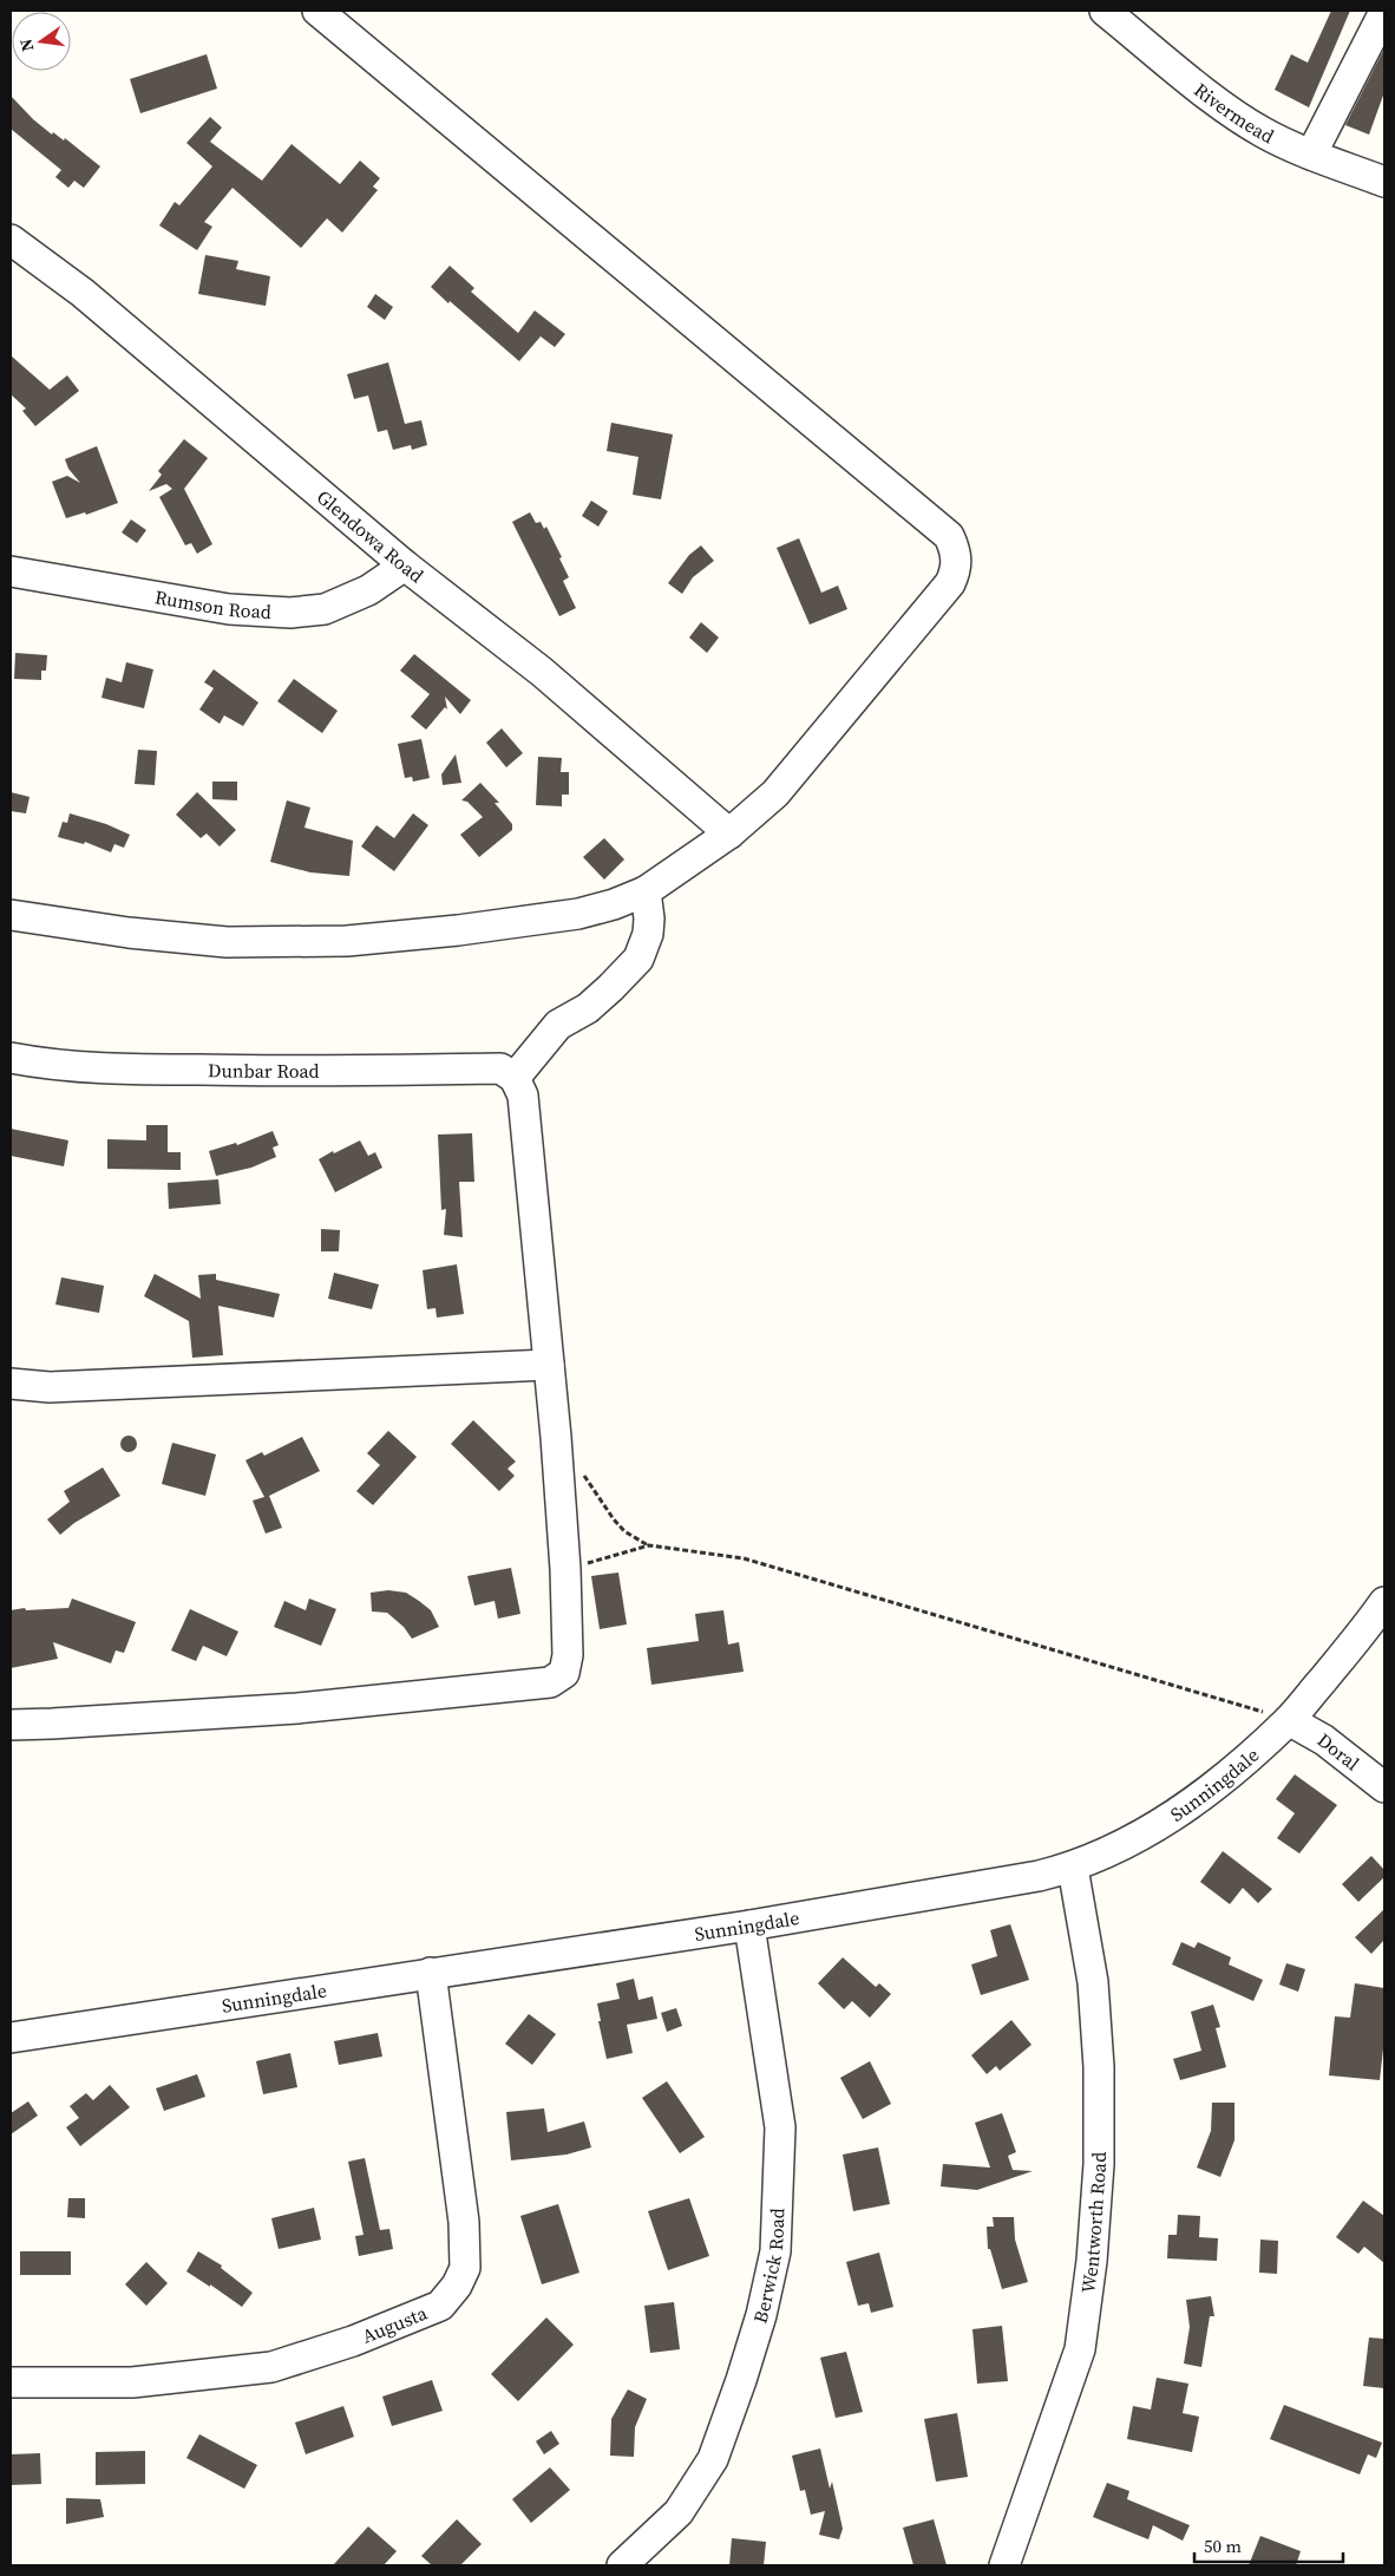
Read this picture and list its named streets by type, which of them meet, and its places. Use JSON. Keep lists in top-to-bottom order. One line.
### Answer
{"streets":{"street":["Rivermead","Glendowa Road","Rumson Road","Dunbar Road","Doral","Sunningdale","Wentworth Road","Berwick Road","Augusta"]},"crossings":[["Glendowa Road","Rumson Road"],["Doral","Sunningdale"],["Sunningdale","Wentworth Road"],["Sunningdale","Berwick Road"],["Sunningdale","Augusta"]],"scale_bar":"50 m","north":"left"}
